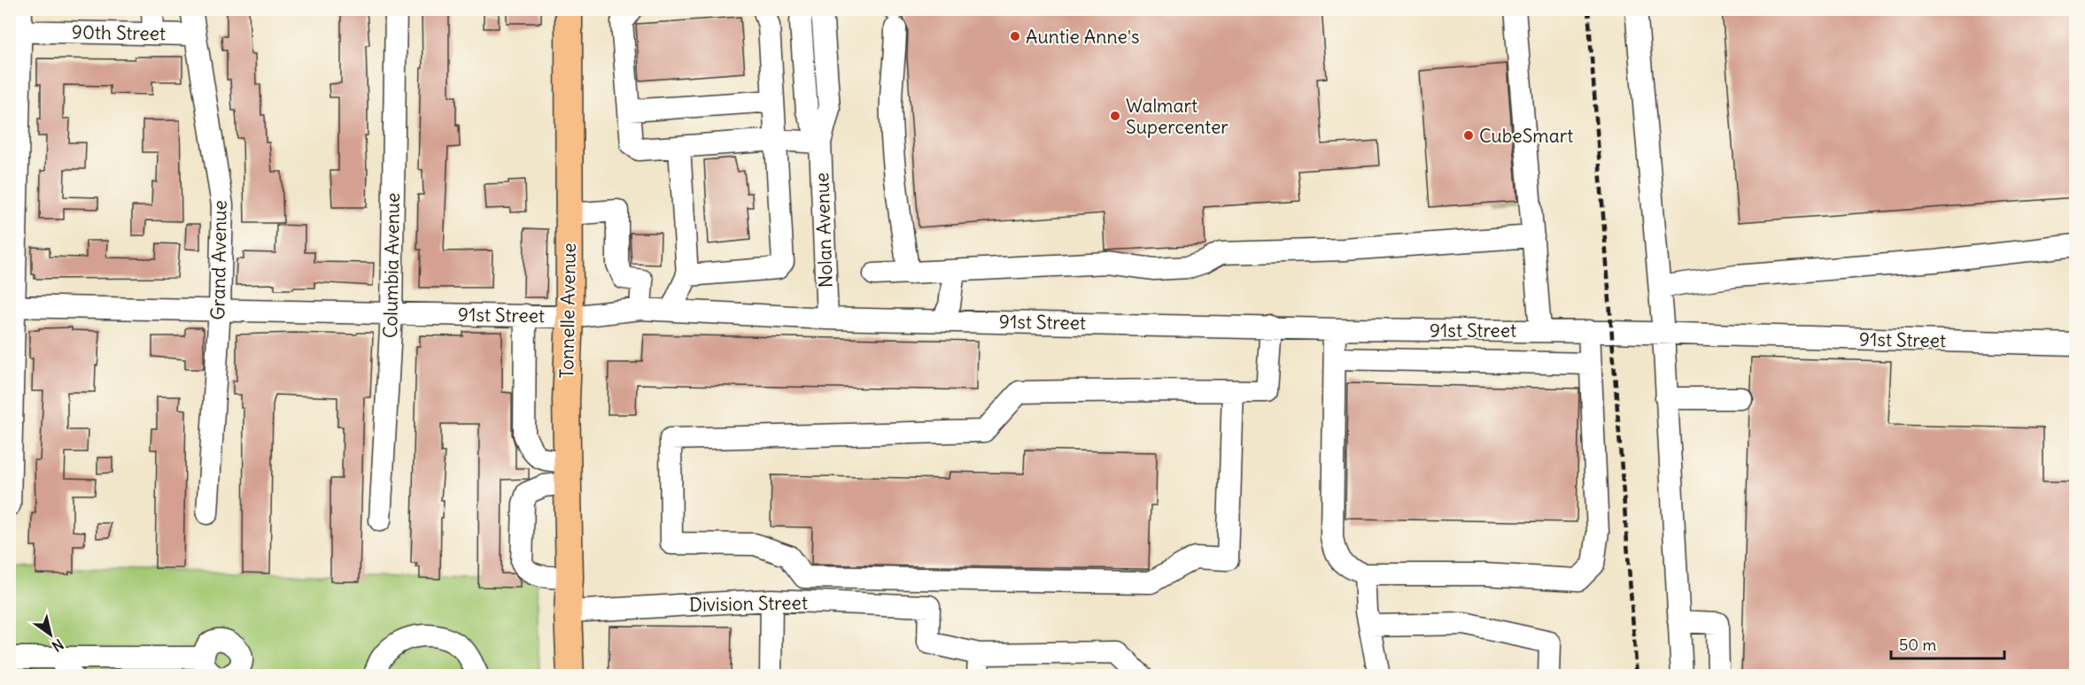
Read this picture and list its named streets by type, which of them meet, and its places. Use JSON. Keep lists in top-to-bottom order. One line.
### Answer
{"streets":{"main road":["Tonnelle Avenue"],"street":["90th Street","Nolan Avenue","Grand Avenue","Columbia Avenue","91st Street","Division Street"]},"crossings":[["90th Street","Grand Avenue"],["Nolan Avenue","91st Street"],["Grand Avenue","91st Street"],["Columbia Avenue","91st Street"],["Tonnelle Avenue","91st Street"],["Tonnelle Avenue","Division Street"]],"places":["Auntie Anne's","Walmart Supercenter","CubeSmart"],"scale_bar":"50 m","north":"bottom right"}
